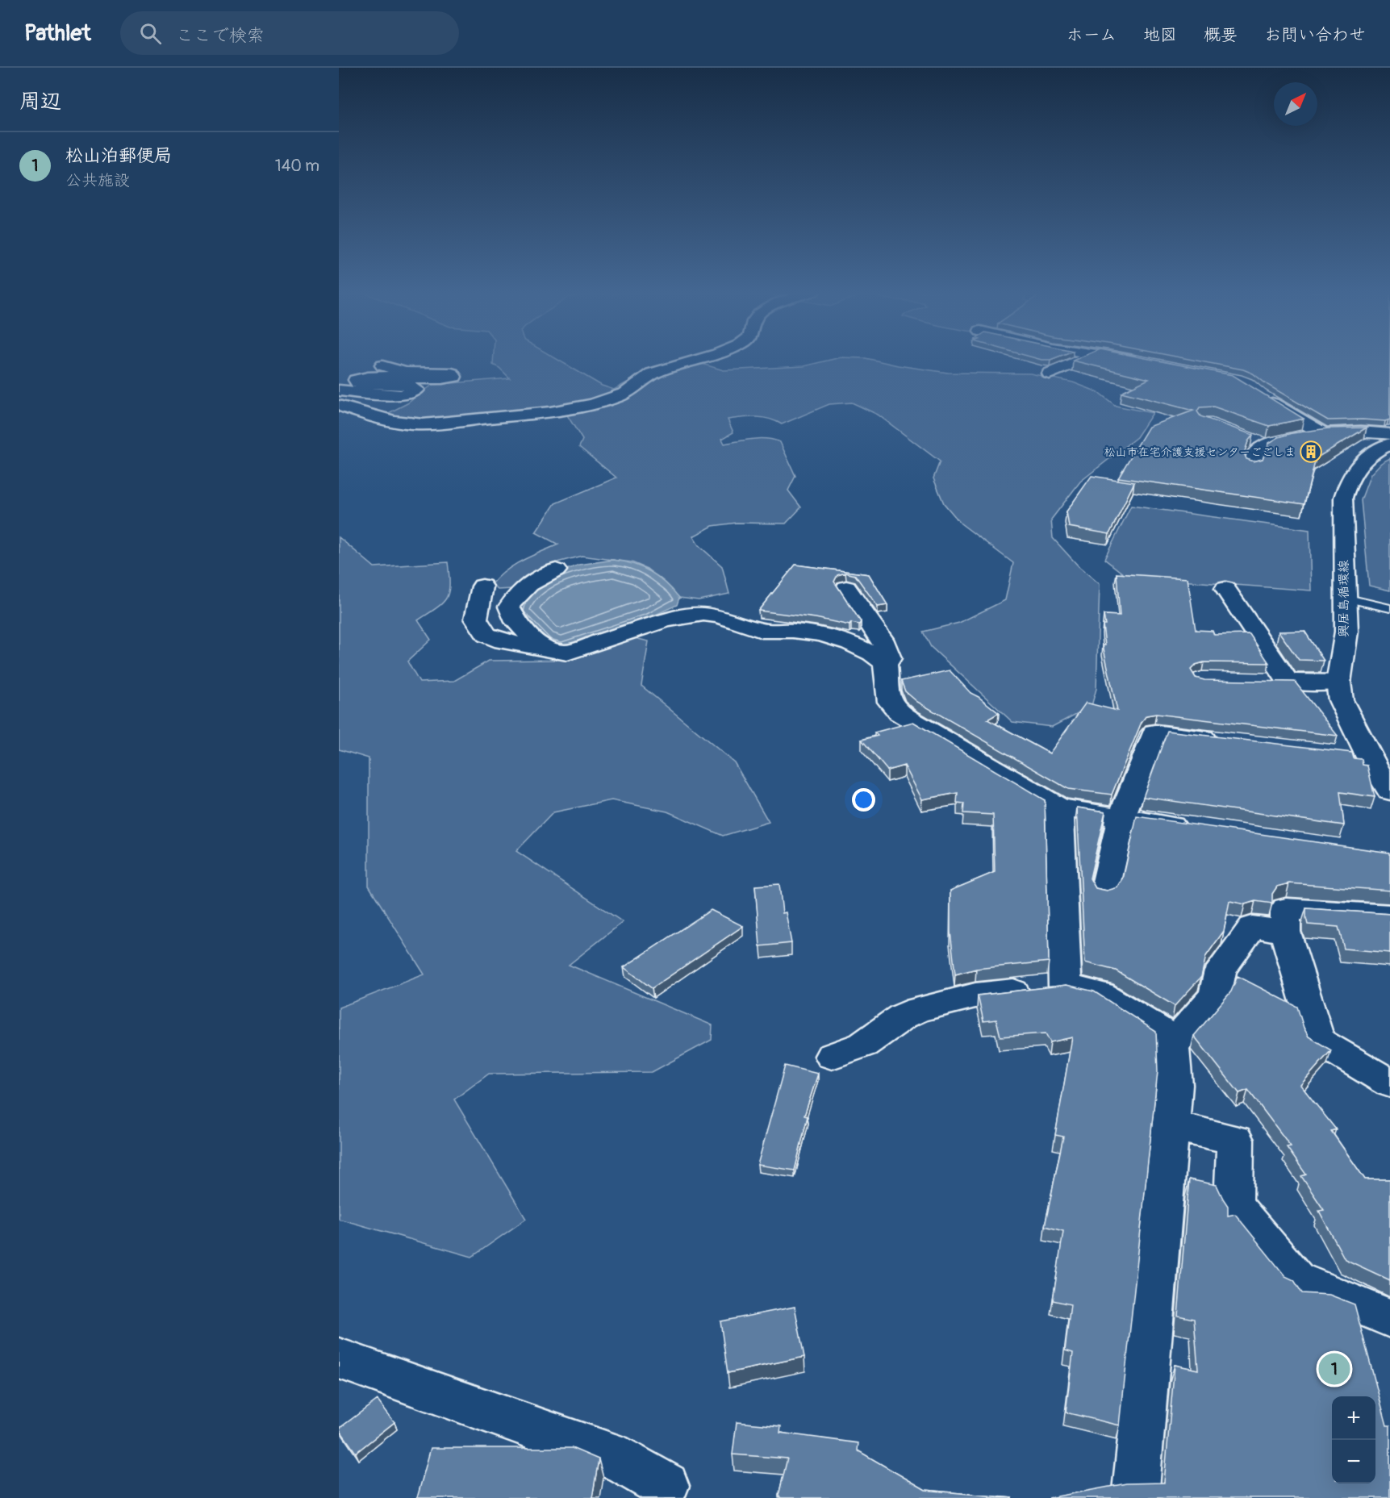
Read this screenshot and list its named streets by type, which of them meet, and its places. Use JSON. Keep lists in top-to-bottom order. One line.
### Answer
{"streets":{"street":["興居島循環線"]},"places":{"building":["松山市在宅介護支援センターごごしま"]},"north":"top right","page":{"header":"Pathlet","search":"ここで検索","nav":["ホーム","地図","概要","お問い合わせ"],"heading":"周辺","list":[{"mark":"1","name":"松山泊郵便局","note":"公共施設","value":"140 m"}],"pins":"1","map_buttons":["+","−"]}}
